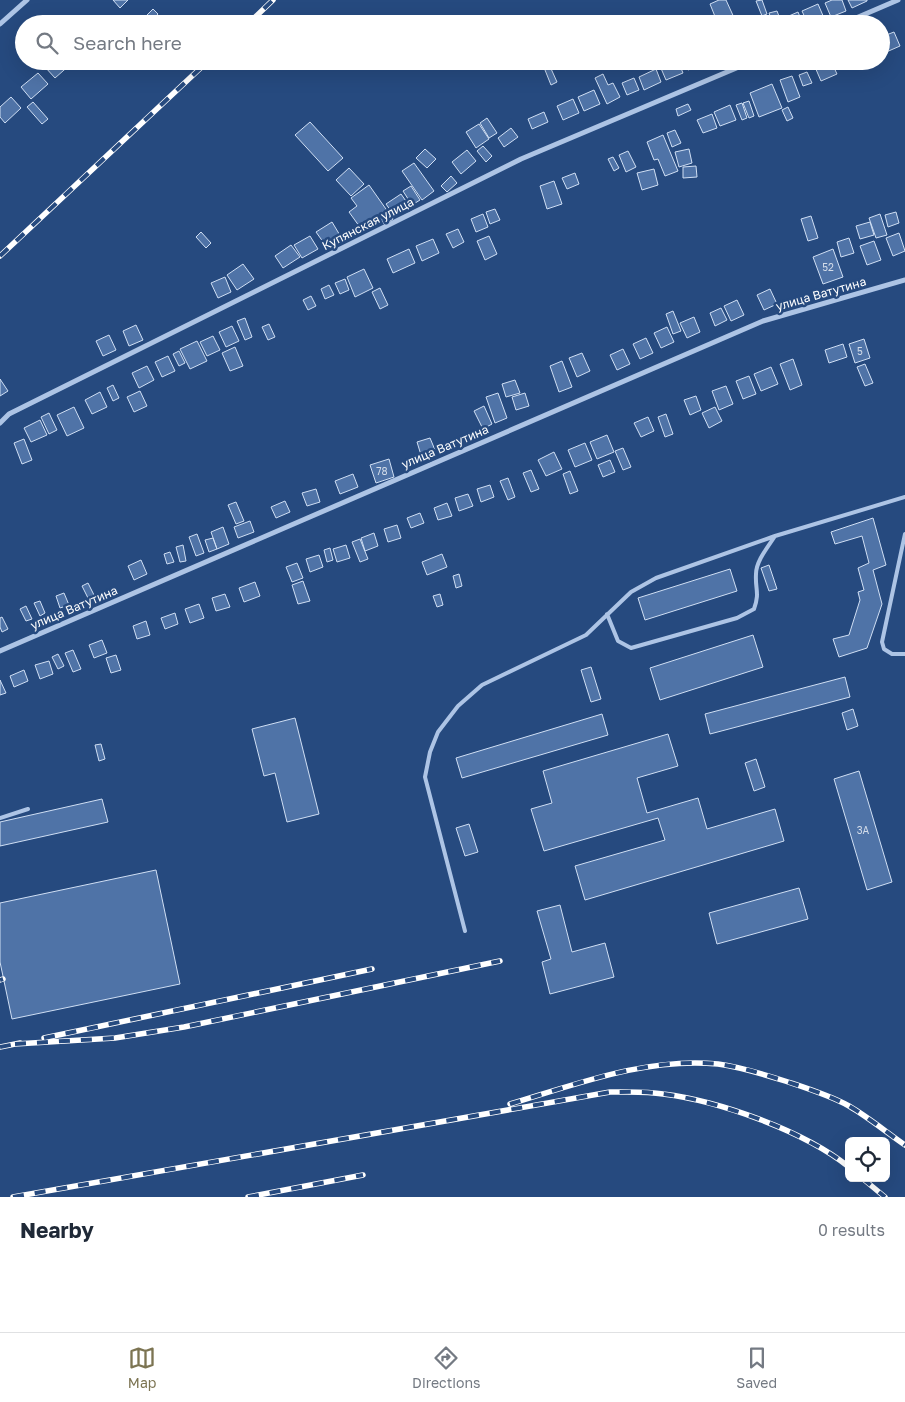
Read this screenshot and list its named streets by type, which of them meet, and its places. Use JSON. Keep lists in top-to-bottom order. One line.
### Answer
{"streets":{"street":["Купянская улица","улица Ватутина"]},"house_numbers":["52","5","78","3А"],"page":{"search":"Search here","heading":["Nearby","0 results"],"nav":["Map","Directions","Saved"]}}
